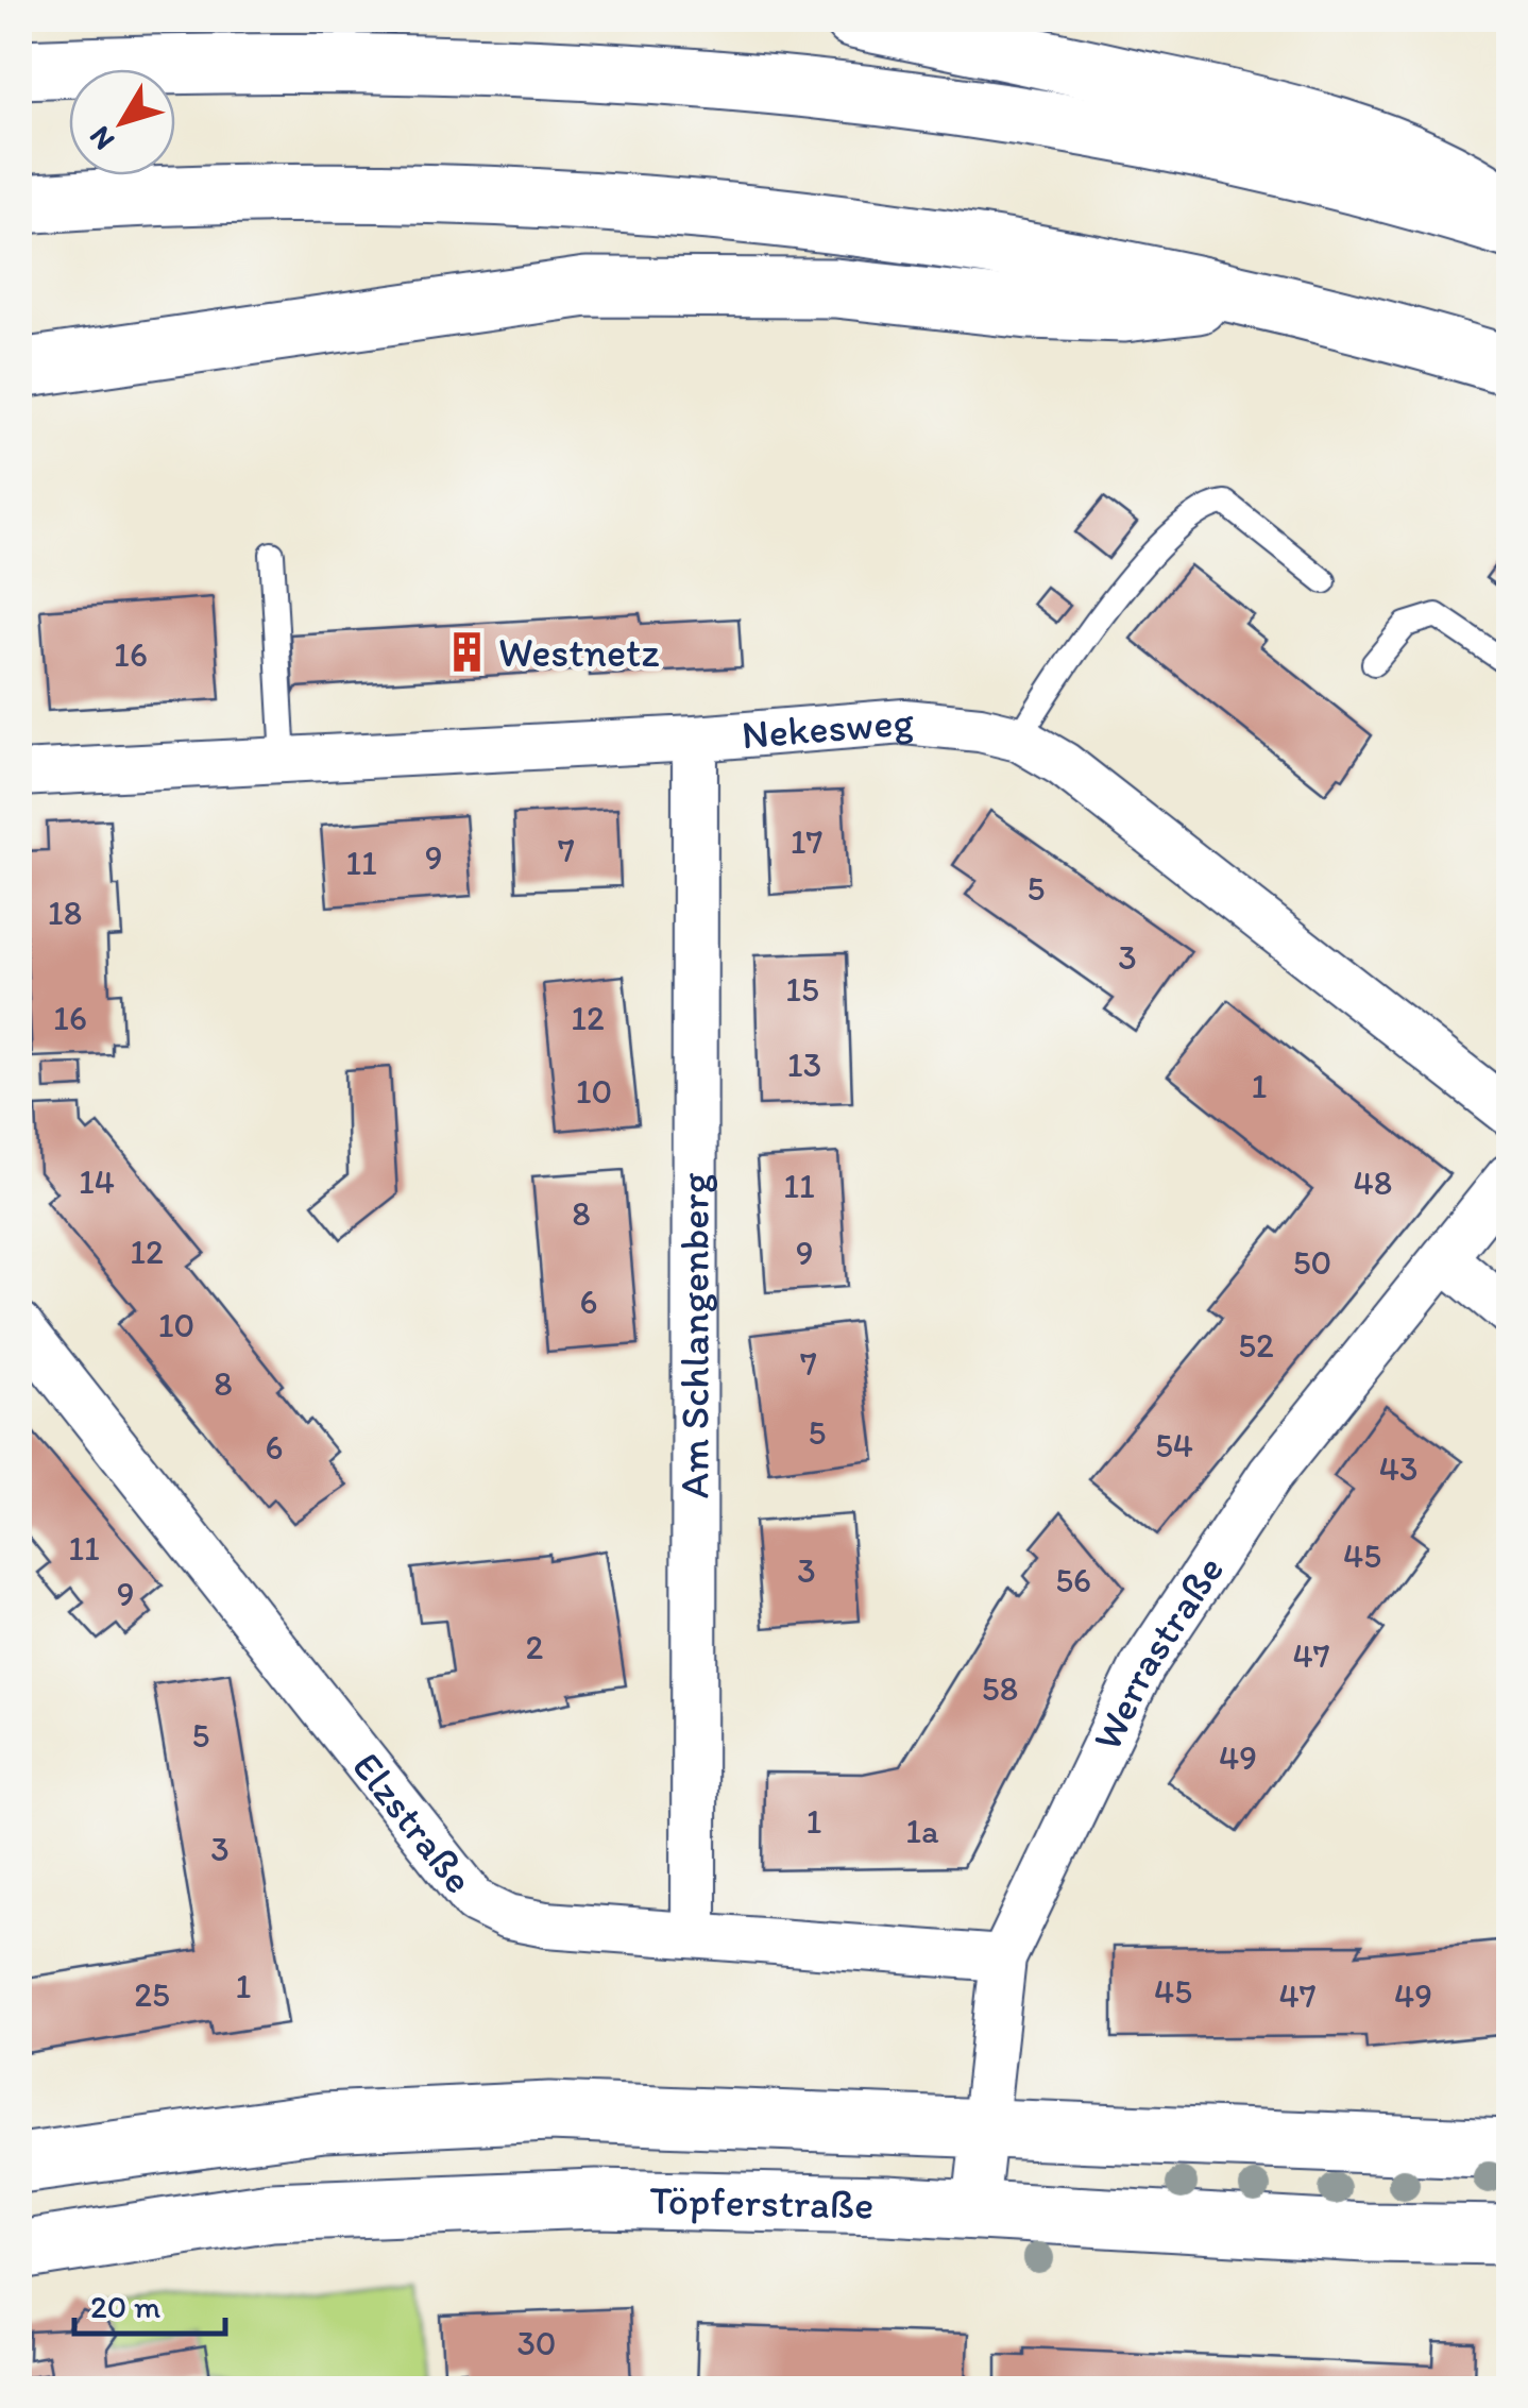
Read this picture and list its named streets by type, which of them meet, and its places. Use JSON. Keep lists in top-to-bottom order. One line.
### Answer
{"streets":{"main road":["Töpferstraße"],"street":["Nekesweg","Am Schlangenberg","Werrastraße","Elzstraße"]},"crossings":[["Nekesweg","Am Schlangenberg"],["Am Schlangenberg","Elzstraße"],["Werrastraße","Elzstraße"],["Werrastraße","Töpferstraße"]],"places":{"building":["Westnetz"]},"house_numbers":["16","17","7","9","11","5","18","3","15","16","12","13","1","10","14","48","11","8","12","9","50","6","10","52","7","8","5","54","6","43","11","45","3","56","9","2","47","58","5","49","1","1a","3","1","45","25","47","49","30"],"scale_bar":"20 m","north":"bottom left"}
